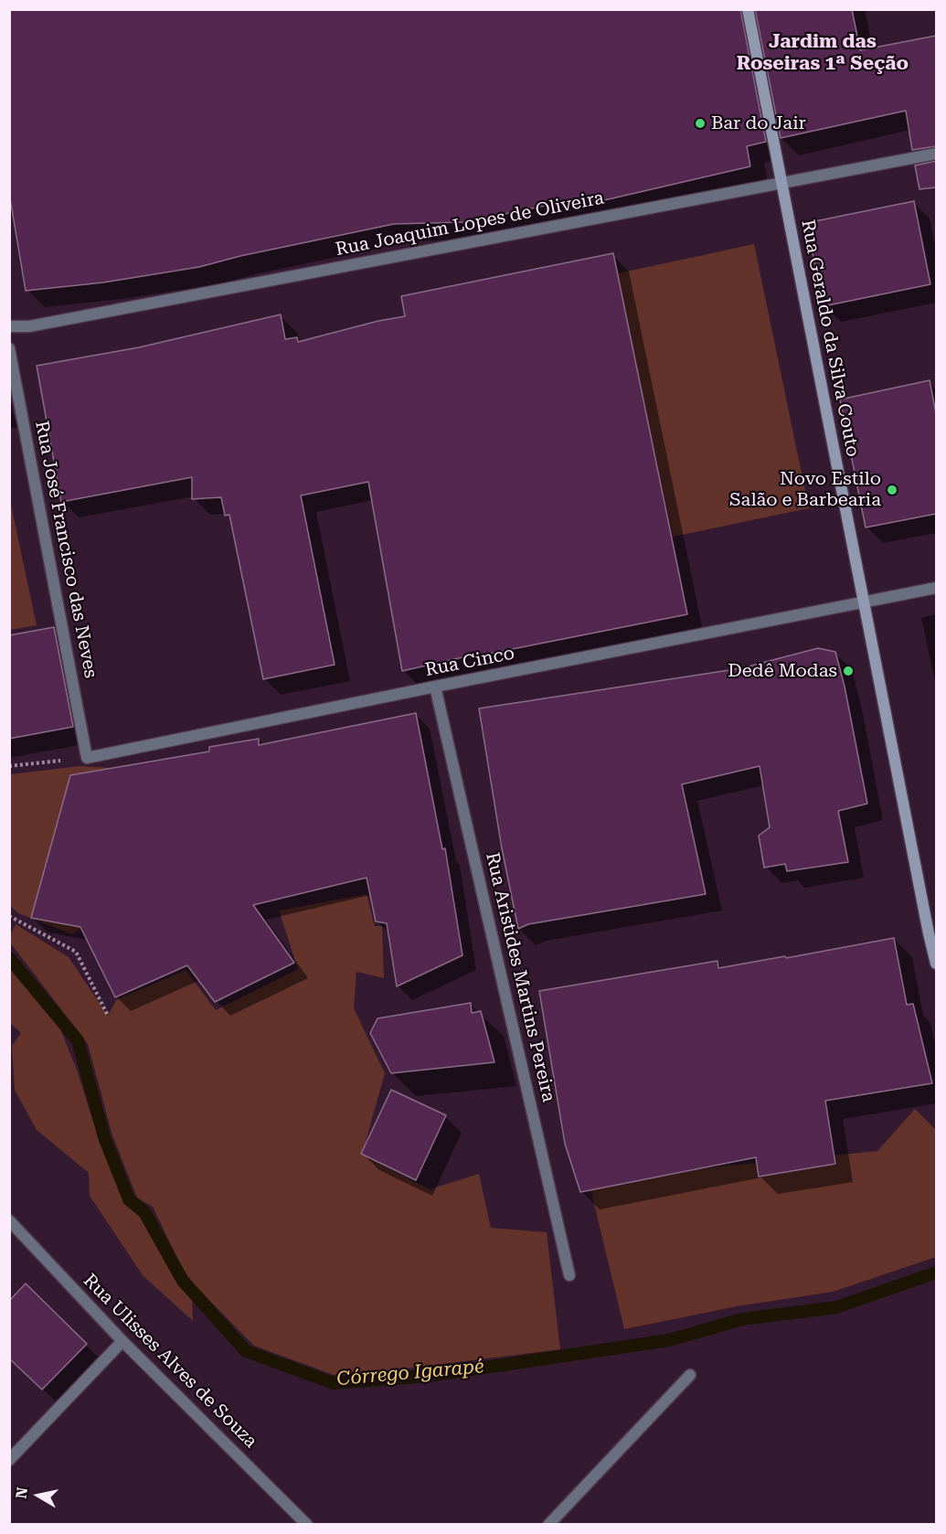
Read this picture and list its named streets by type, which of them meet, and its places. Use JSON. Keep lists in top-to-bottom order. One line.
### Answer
{"streets":{"street":["Rua Joaquim Lopes de Oliveira","Rua Geraldo da Silva Couto","Rua José Francisco das Neves","Rua Cinco","Rua Aristides Martins Pereira","Rua Ulisses Alves de Souza"]},"crossings":[["Rua Joaquim Lopes de Oliveira","Rua Geraldo da Silva Couto"],["Rua Geraldo da Silva Couto","Rua Cinco"],["Rua José Francisco das Neves","Rua Cinco"],["Rua Cinco","Rua Aristides Martins Pereira"]],"districts":["Jardim das Roseiras 1ª Seção"],"water":["Córrego Igarapé"],"places":["Bar do Jair","Novo Estilo Salão e Barbearia","Dedê Modas"],"north":"left"}
